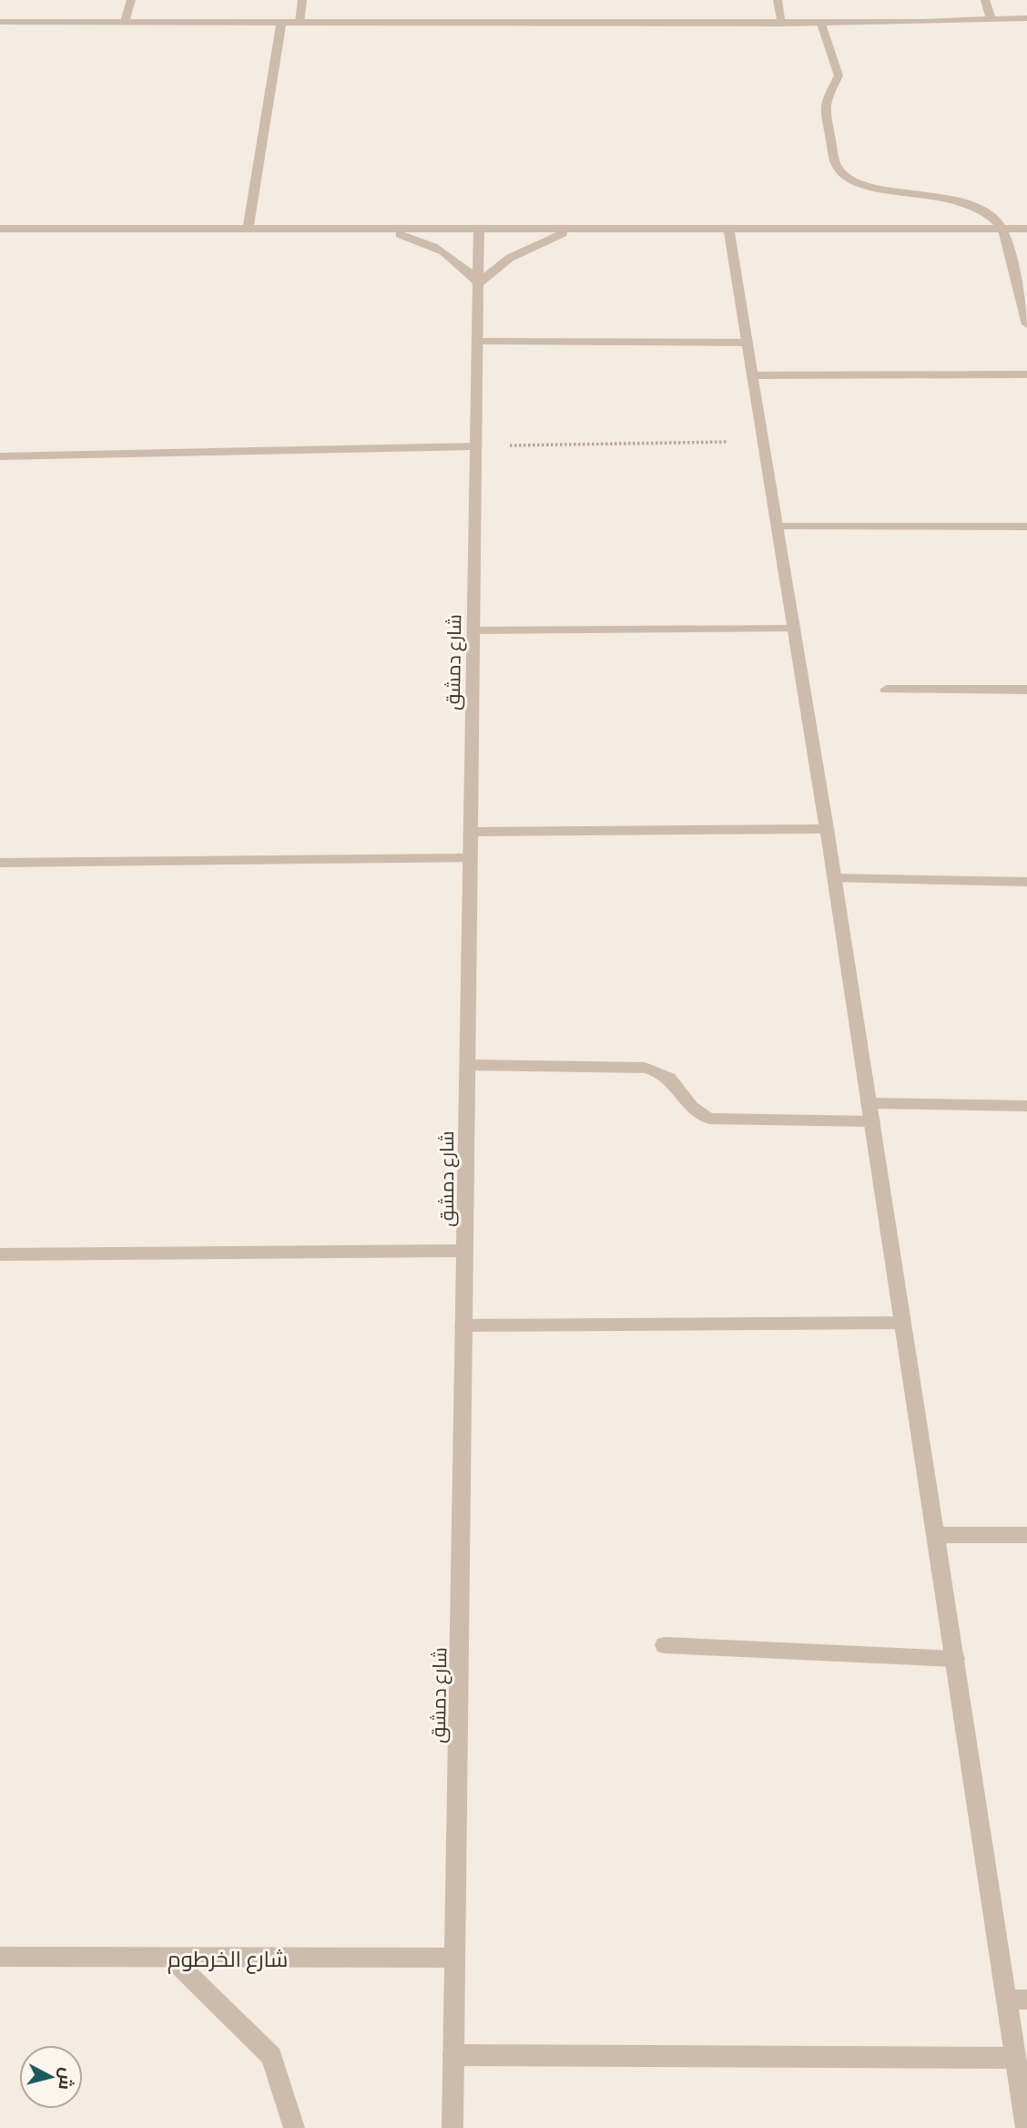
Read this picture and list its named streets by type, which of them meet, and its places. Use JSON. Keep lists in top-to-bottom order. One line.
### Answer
{"streets":{"street":["شارع دمشق","شارع الخرطوم"]},"crossings":[["شارع دمشق","شارع الخرطوم"]],"north":"right"}
